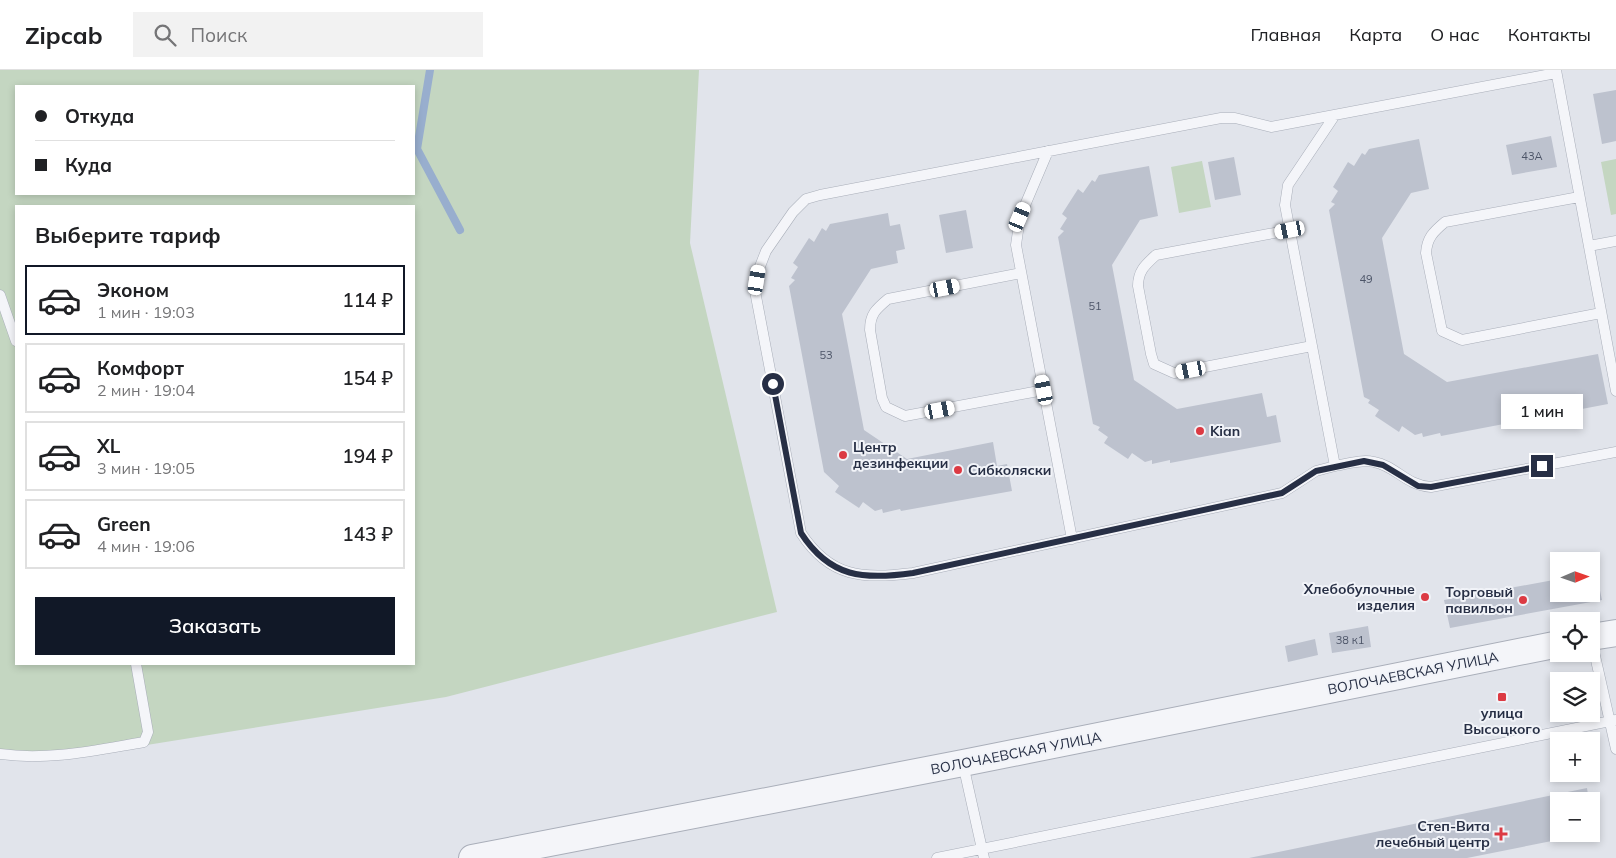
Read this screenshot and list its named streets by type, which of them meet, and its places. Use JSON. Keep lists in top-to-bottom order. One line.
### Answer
{"streets":{"street":["ВОЛОЧАЕВСКАЯ УЛИЦА"]},"places":{"other":["Kian","Центр дезинфекции","Сибколяски","Хлебобулочные изделия","Торговый павильон"],"transit":["улица Высоцкого"],"health":["Степ-Вита лечебный центр"]},"house_numbers":["43А","49","51","53","38 к1"],"north":"right","page":{"header":"Zipcab","search":"Поиск","nav":["Главная","Карта","О нас","Контакты"],"banner":["Откуда","Куда"],"heading":"Выберите тариф","list":[{"name":"Эконом","note":"1 мин · 19:03","value":"114 ₽"},{"name":"Комфорт","note":"2 мин · 19:04","value":"154 ₽"},{"name":"XL","note":"3 мин · 19:05","value":"194 ₽"},{"name":"Green","note":"4 мин · 19:06","value":"143 ₽"}],"bubble":"1 мин","map_buttons":["+","−"],"buttons":"Заказать"}}
